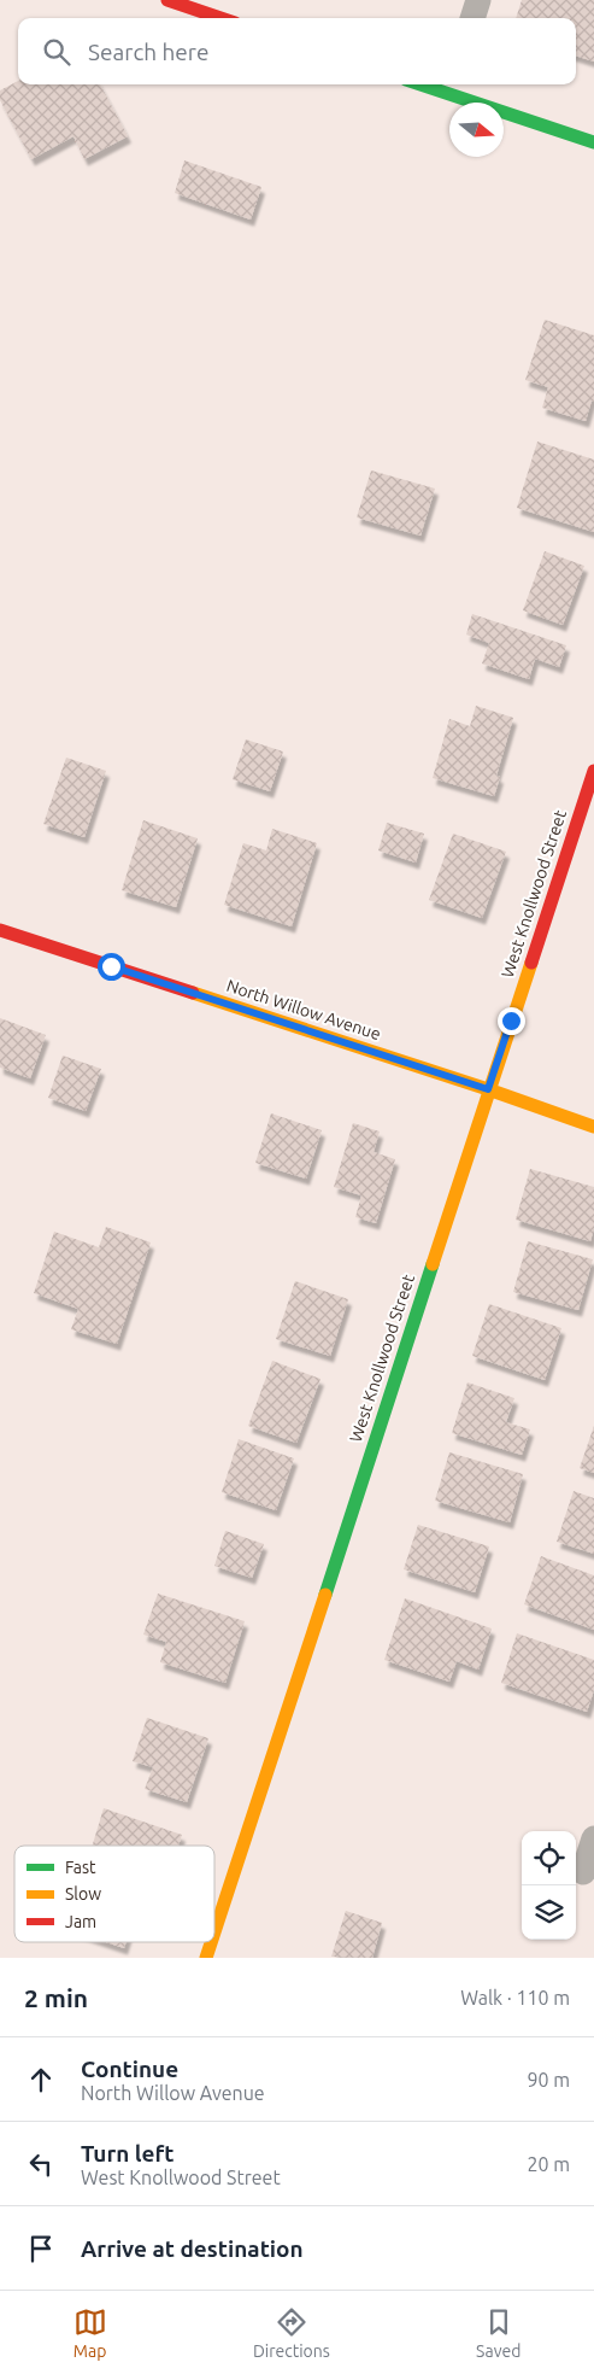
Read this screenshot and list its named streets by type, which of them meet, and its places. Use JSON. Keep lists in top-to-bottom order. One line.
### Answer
{"streets":{"street":["West Knollwood Street","North Willow Avenue"]},"crossings":[["West Knollwood Street","North Willow Avenue"]],"legend":["Fast","Slow","Jam"],"north":"right","page":{"search":"Search here","heading":["2 min","Walk · 110 m"],"list":[["Continue","North Willow Avenue","90 m"],["Turn left","West Knollwood Street","20 m"],"Arrive at destination"],"nav":["Map","Directions","Saved"]}}
